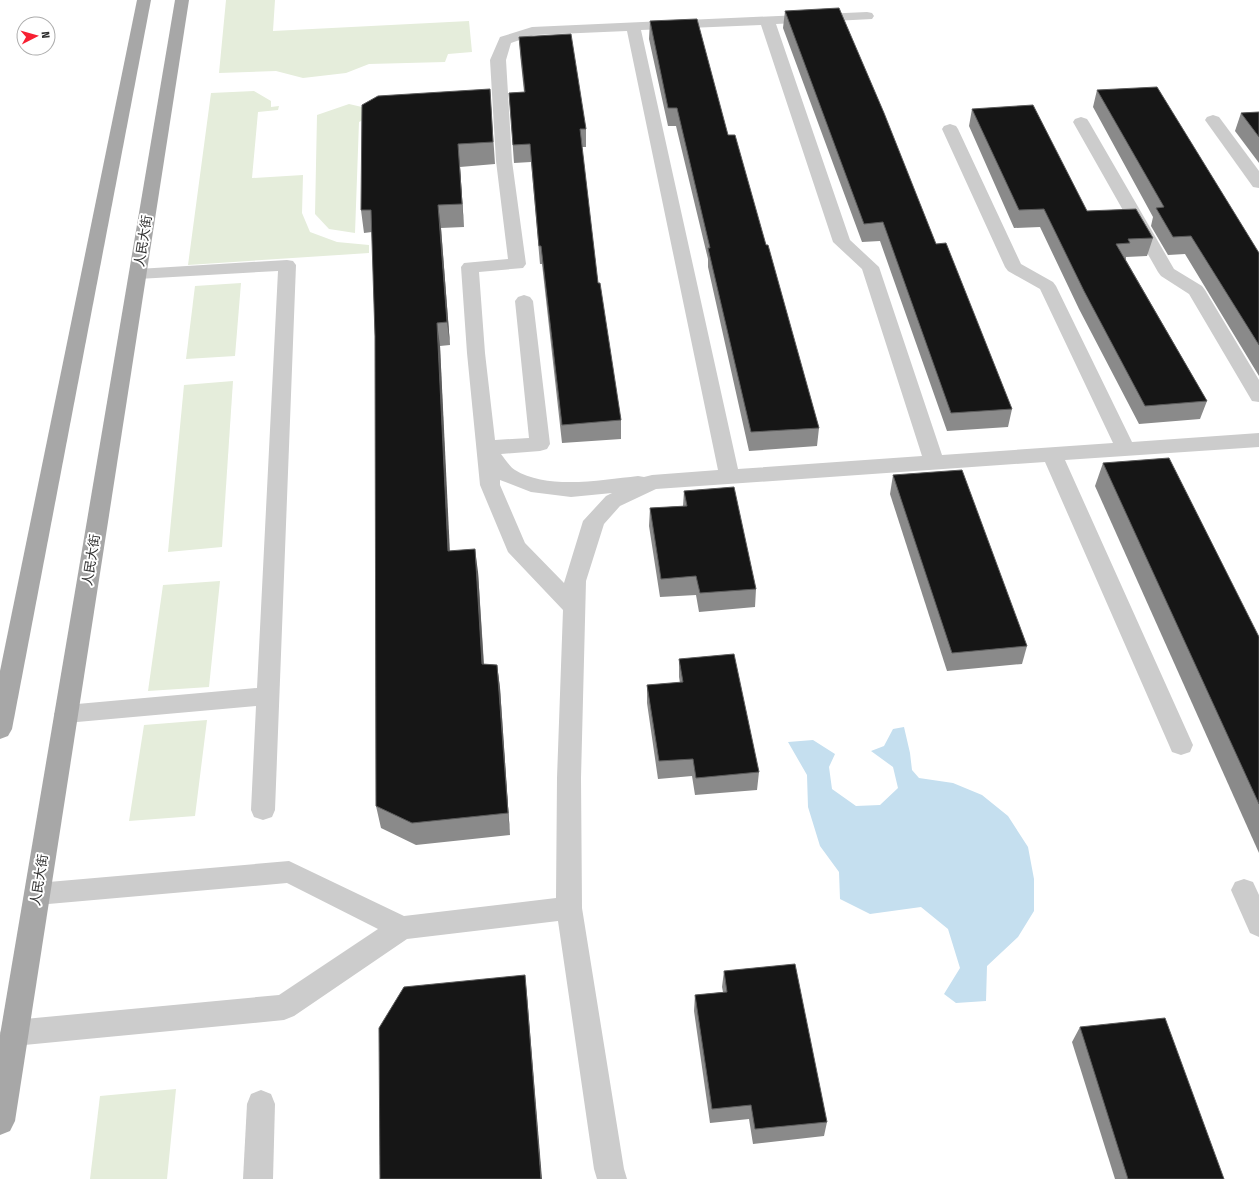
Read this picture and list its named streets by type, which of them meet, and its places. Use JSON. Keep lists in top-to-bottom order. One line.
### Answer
{"streets":{"main road":["人民大街"]},"north":"right"}
